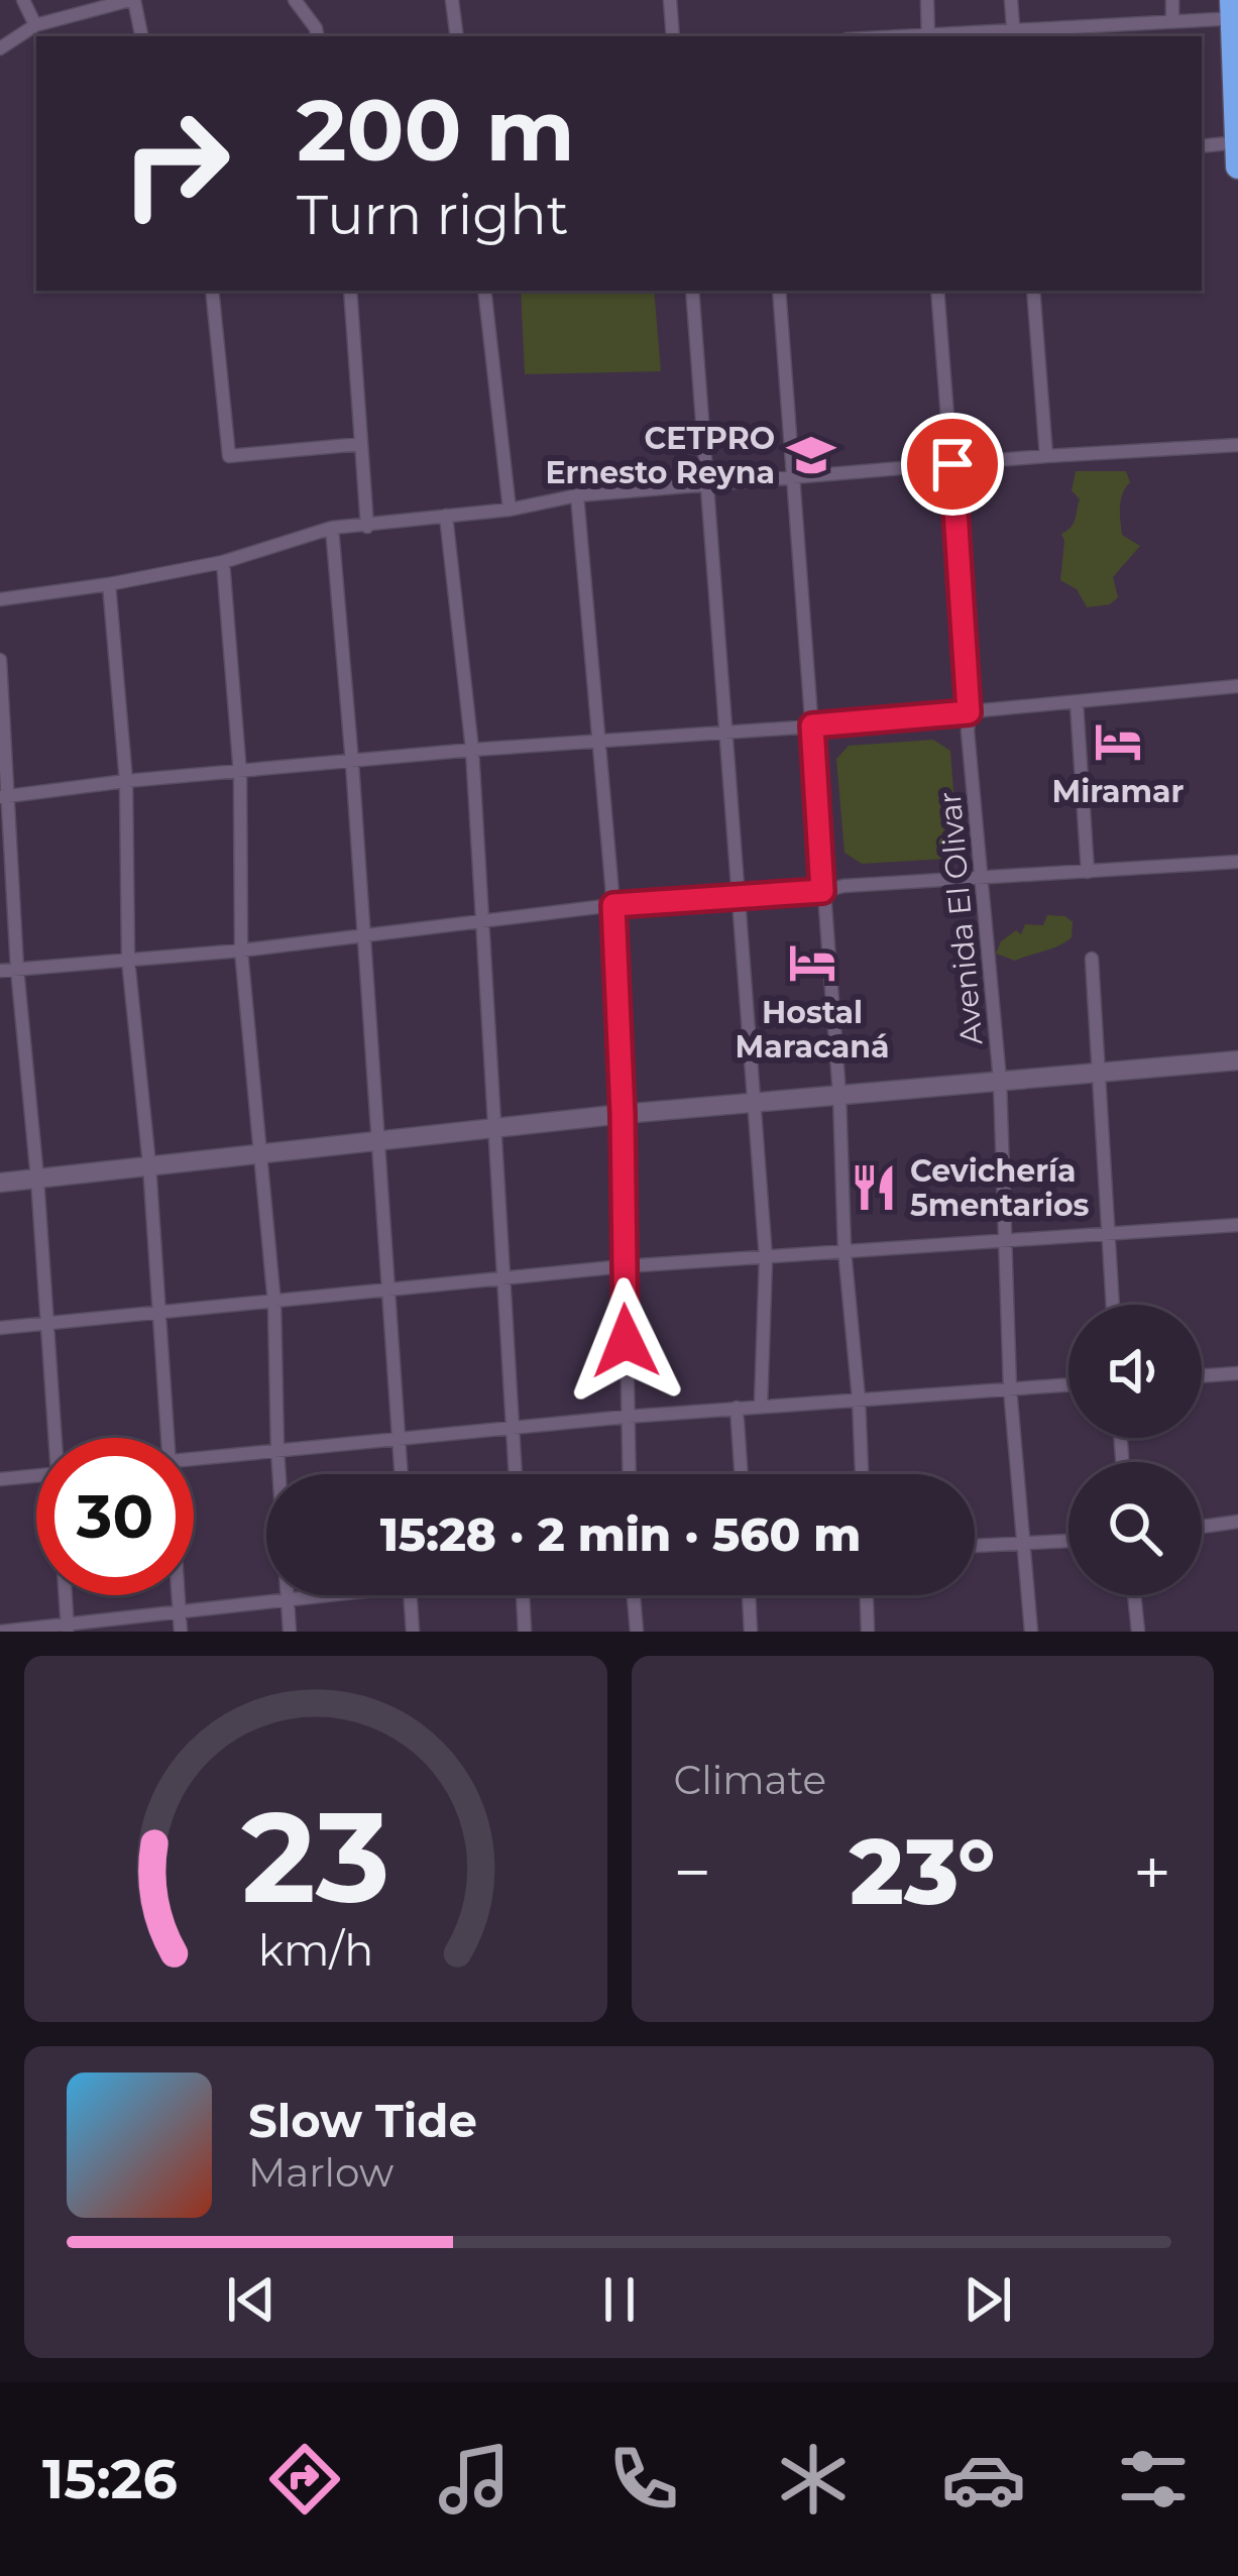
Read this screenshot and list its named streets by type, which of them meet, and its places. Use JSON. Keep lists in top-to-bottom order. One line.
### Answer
{"streets":{"street":["Avenida El Olivar"]},"places":{"school or university":["CETPRO Ernesto Reyna"],"hotel":["Miramar","Hostal Maracaná"],"restaurant":["Cevichería 5mentarios"]},"page":{"turn":["200 m","Turn right"],"limit":"30","trip":"15:28 · 2 min · 560 m","tile":"Climate","heat":["−","23°","+"],"song":["Slow Tide","Marlow"],"tabs":"15:26","gauge":["23","km/h"]}}
